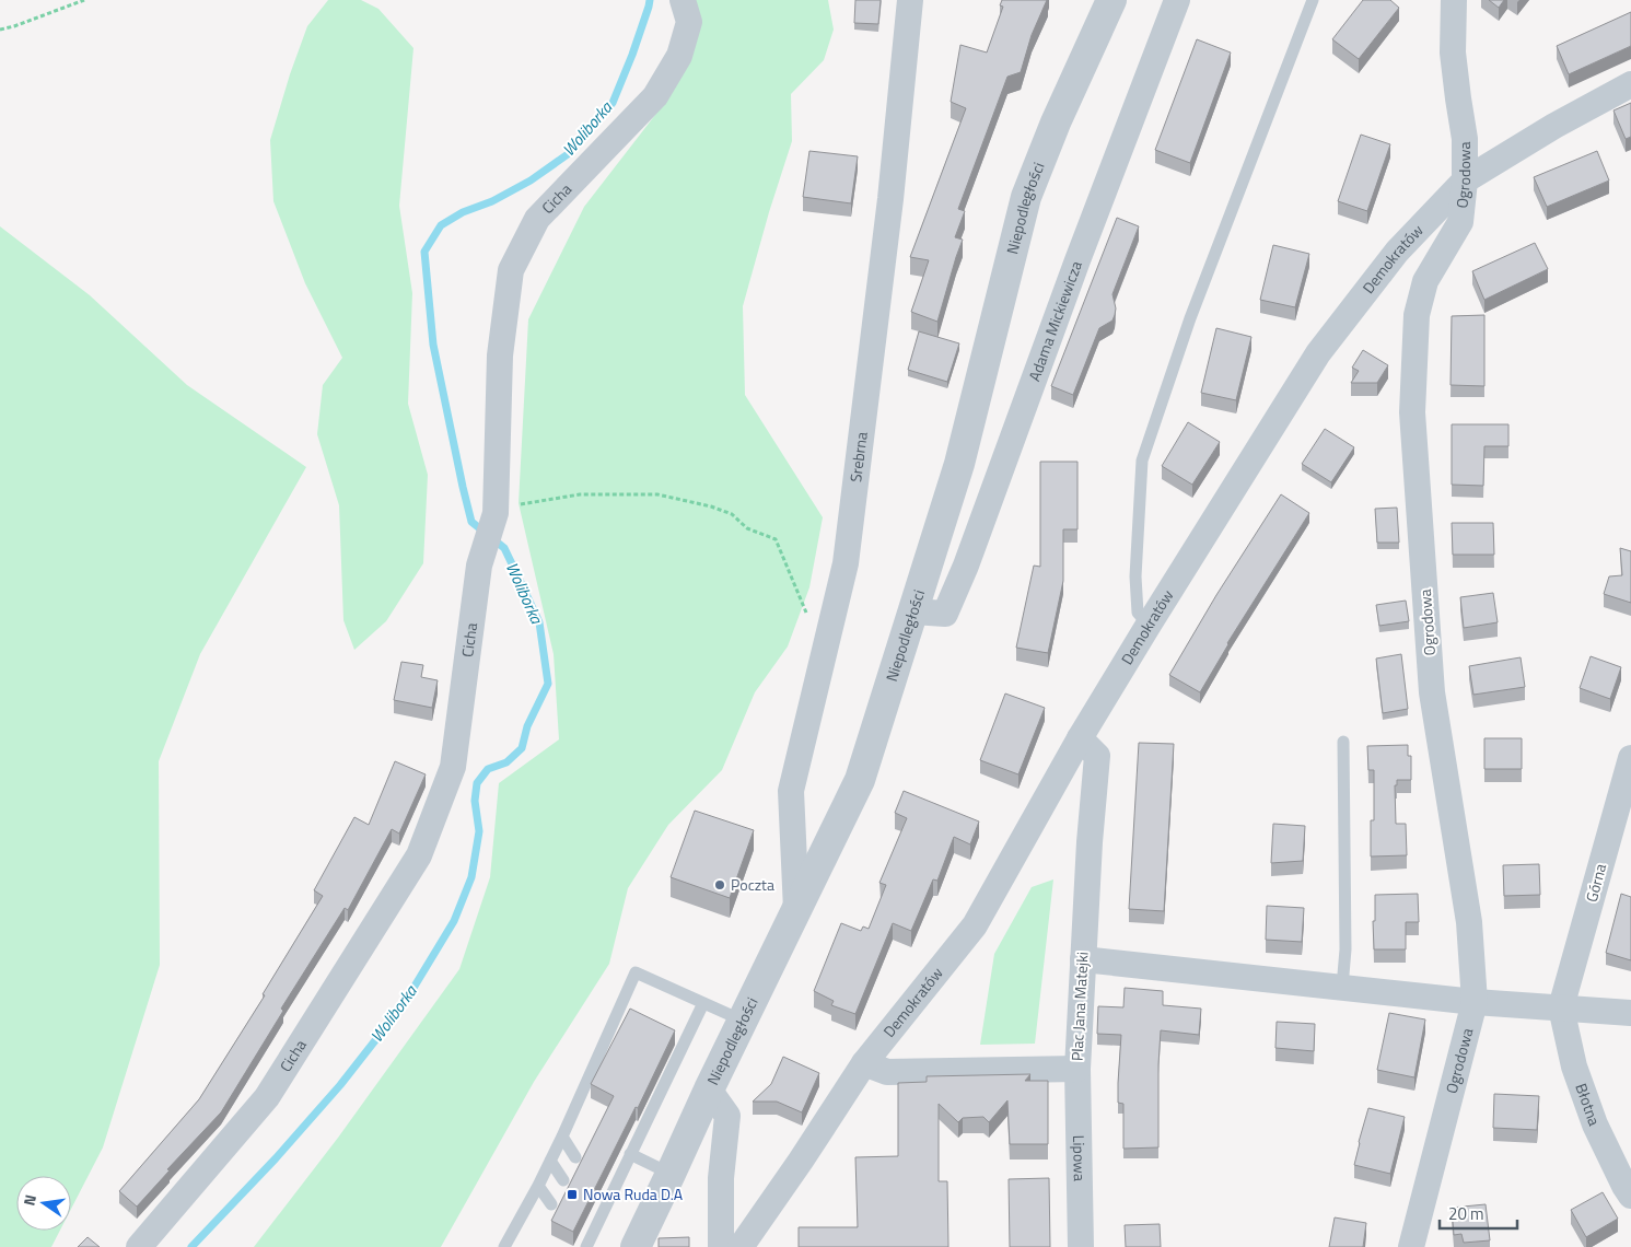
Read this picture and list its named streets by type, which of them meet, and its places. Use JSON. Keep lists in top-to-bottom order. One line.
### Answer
{"streets":{"street":["Ogrodowa","Cicha","Niepodległości","Demokratów","Adama Mickiewicza","Srebrna","Górna","Plac Jana Matejki","Błotna","Lipowa"]},"crossings":[["Ogrodowa","Demokratów"],["Niepodległości","Adama Mickiewicza"],["Niepodległości","Srebrna"],["Demokratów","Plac Jana Matejki"],["Górna","Błotna"],["Plac Jana Matejki","Lipowa"]],"water":["Woliborka"],"places":{"other":["Poczta"],"transit":["Nowa Ruda D.A"]},"scale_bar":"20 m","north":"left"}
